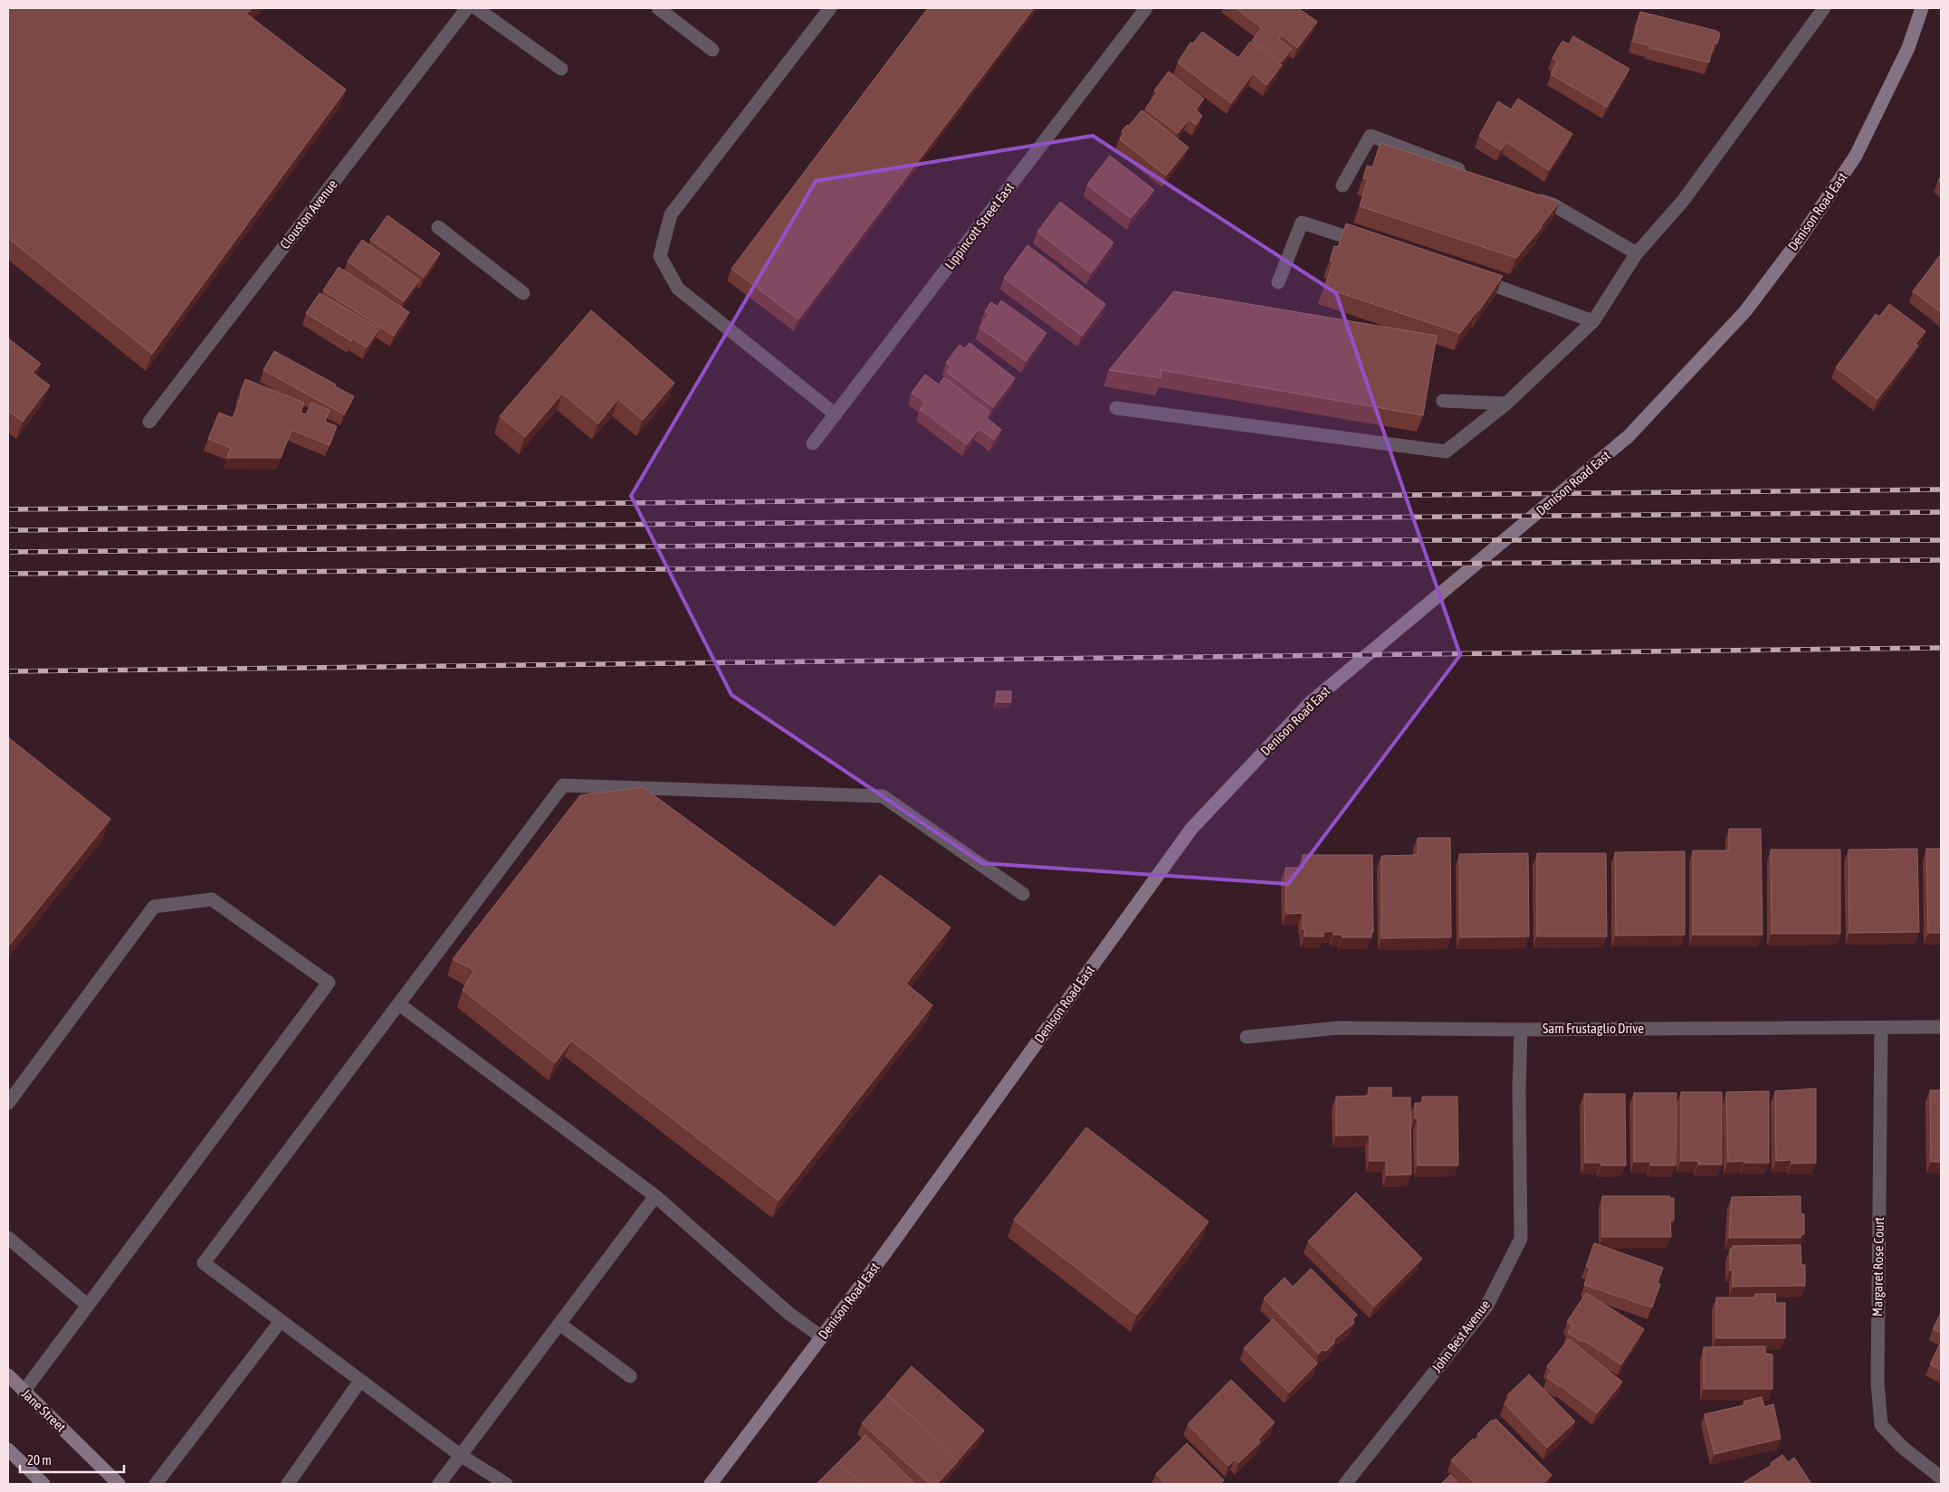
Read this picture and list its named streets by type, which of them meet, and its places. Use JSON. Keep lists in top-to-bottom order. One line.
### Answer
{"streets":{"street":["Denison Road East","Clouston Avenue","Lippincott Street East","Sam Frustaglio Drive","Margaret Rose Court","John Best Avenue","Jane Street"]},"crossings":[["Sam Frustaglio Drive","Margaret Rose Court"],["Sam Frustaglio Drive","John Best Avenue"]],"scale_bar":"20 m"}
